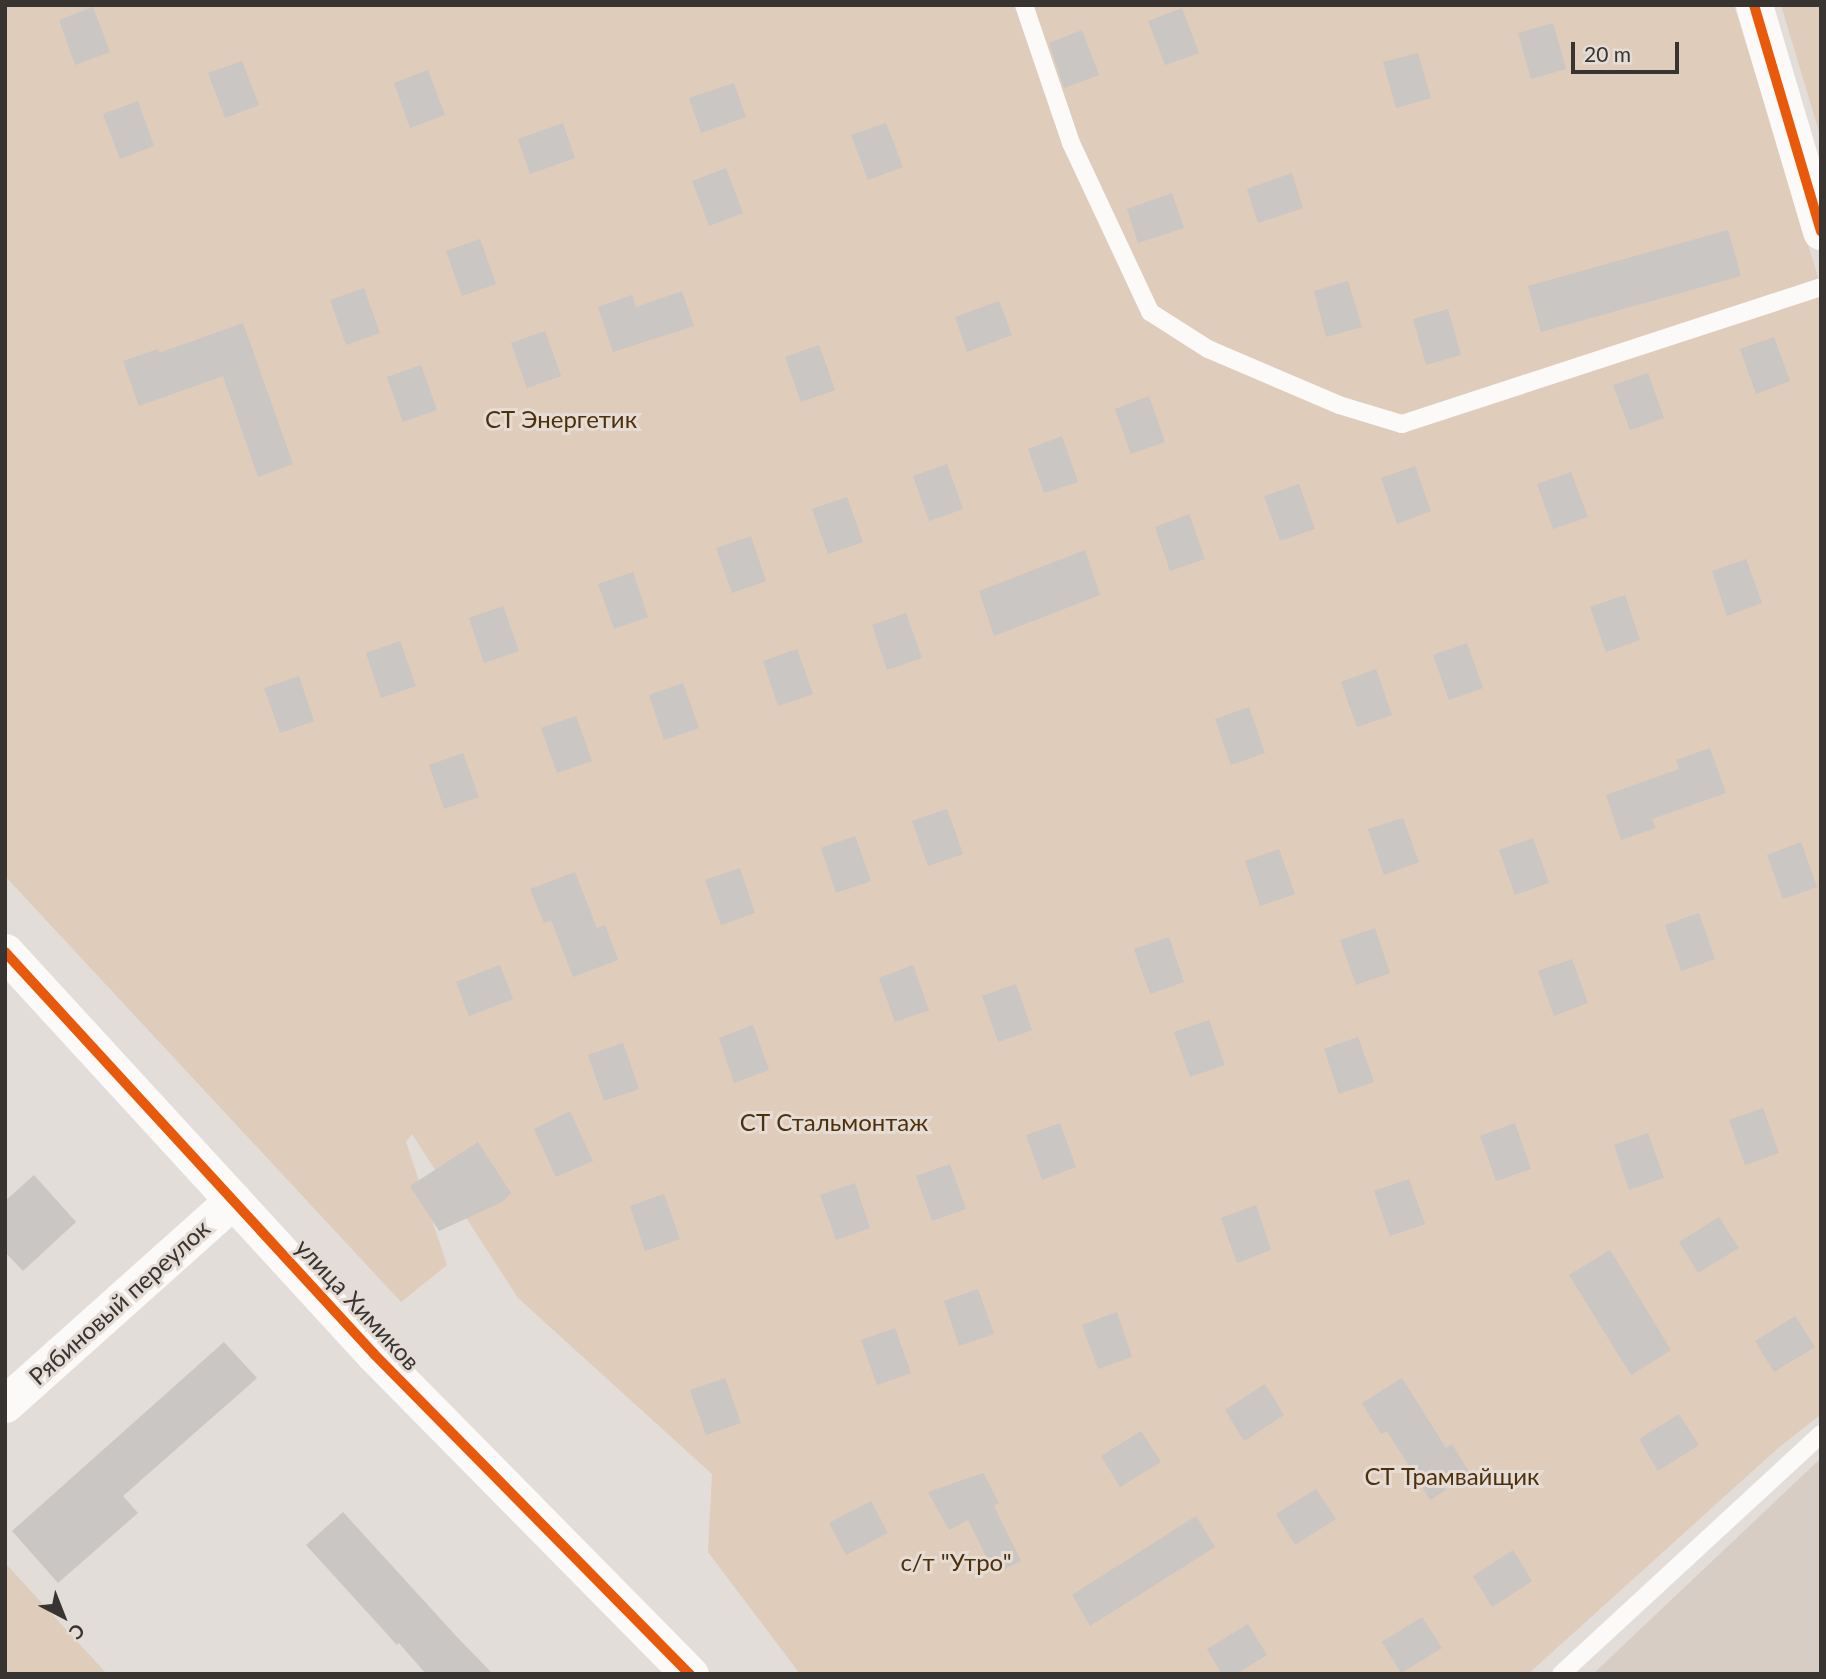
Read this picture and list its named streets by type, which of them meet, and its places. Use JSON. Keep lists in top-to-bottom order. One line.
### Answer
{"streets":{"street":["Рябиновый переулок","улица Химиков"]},"crossings":[["Рябиновый переулок","улица Химиков"]],"parks":["СТ Энергетик","СТ Стальмонтаж","СТ Трамвайщик","с/т \"Утро\""],"scale_bar":"20 m","north":"bottom right"}
